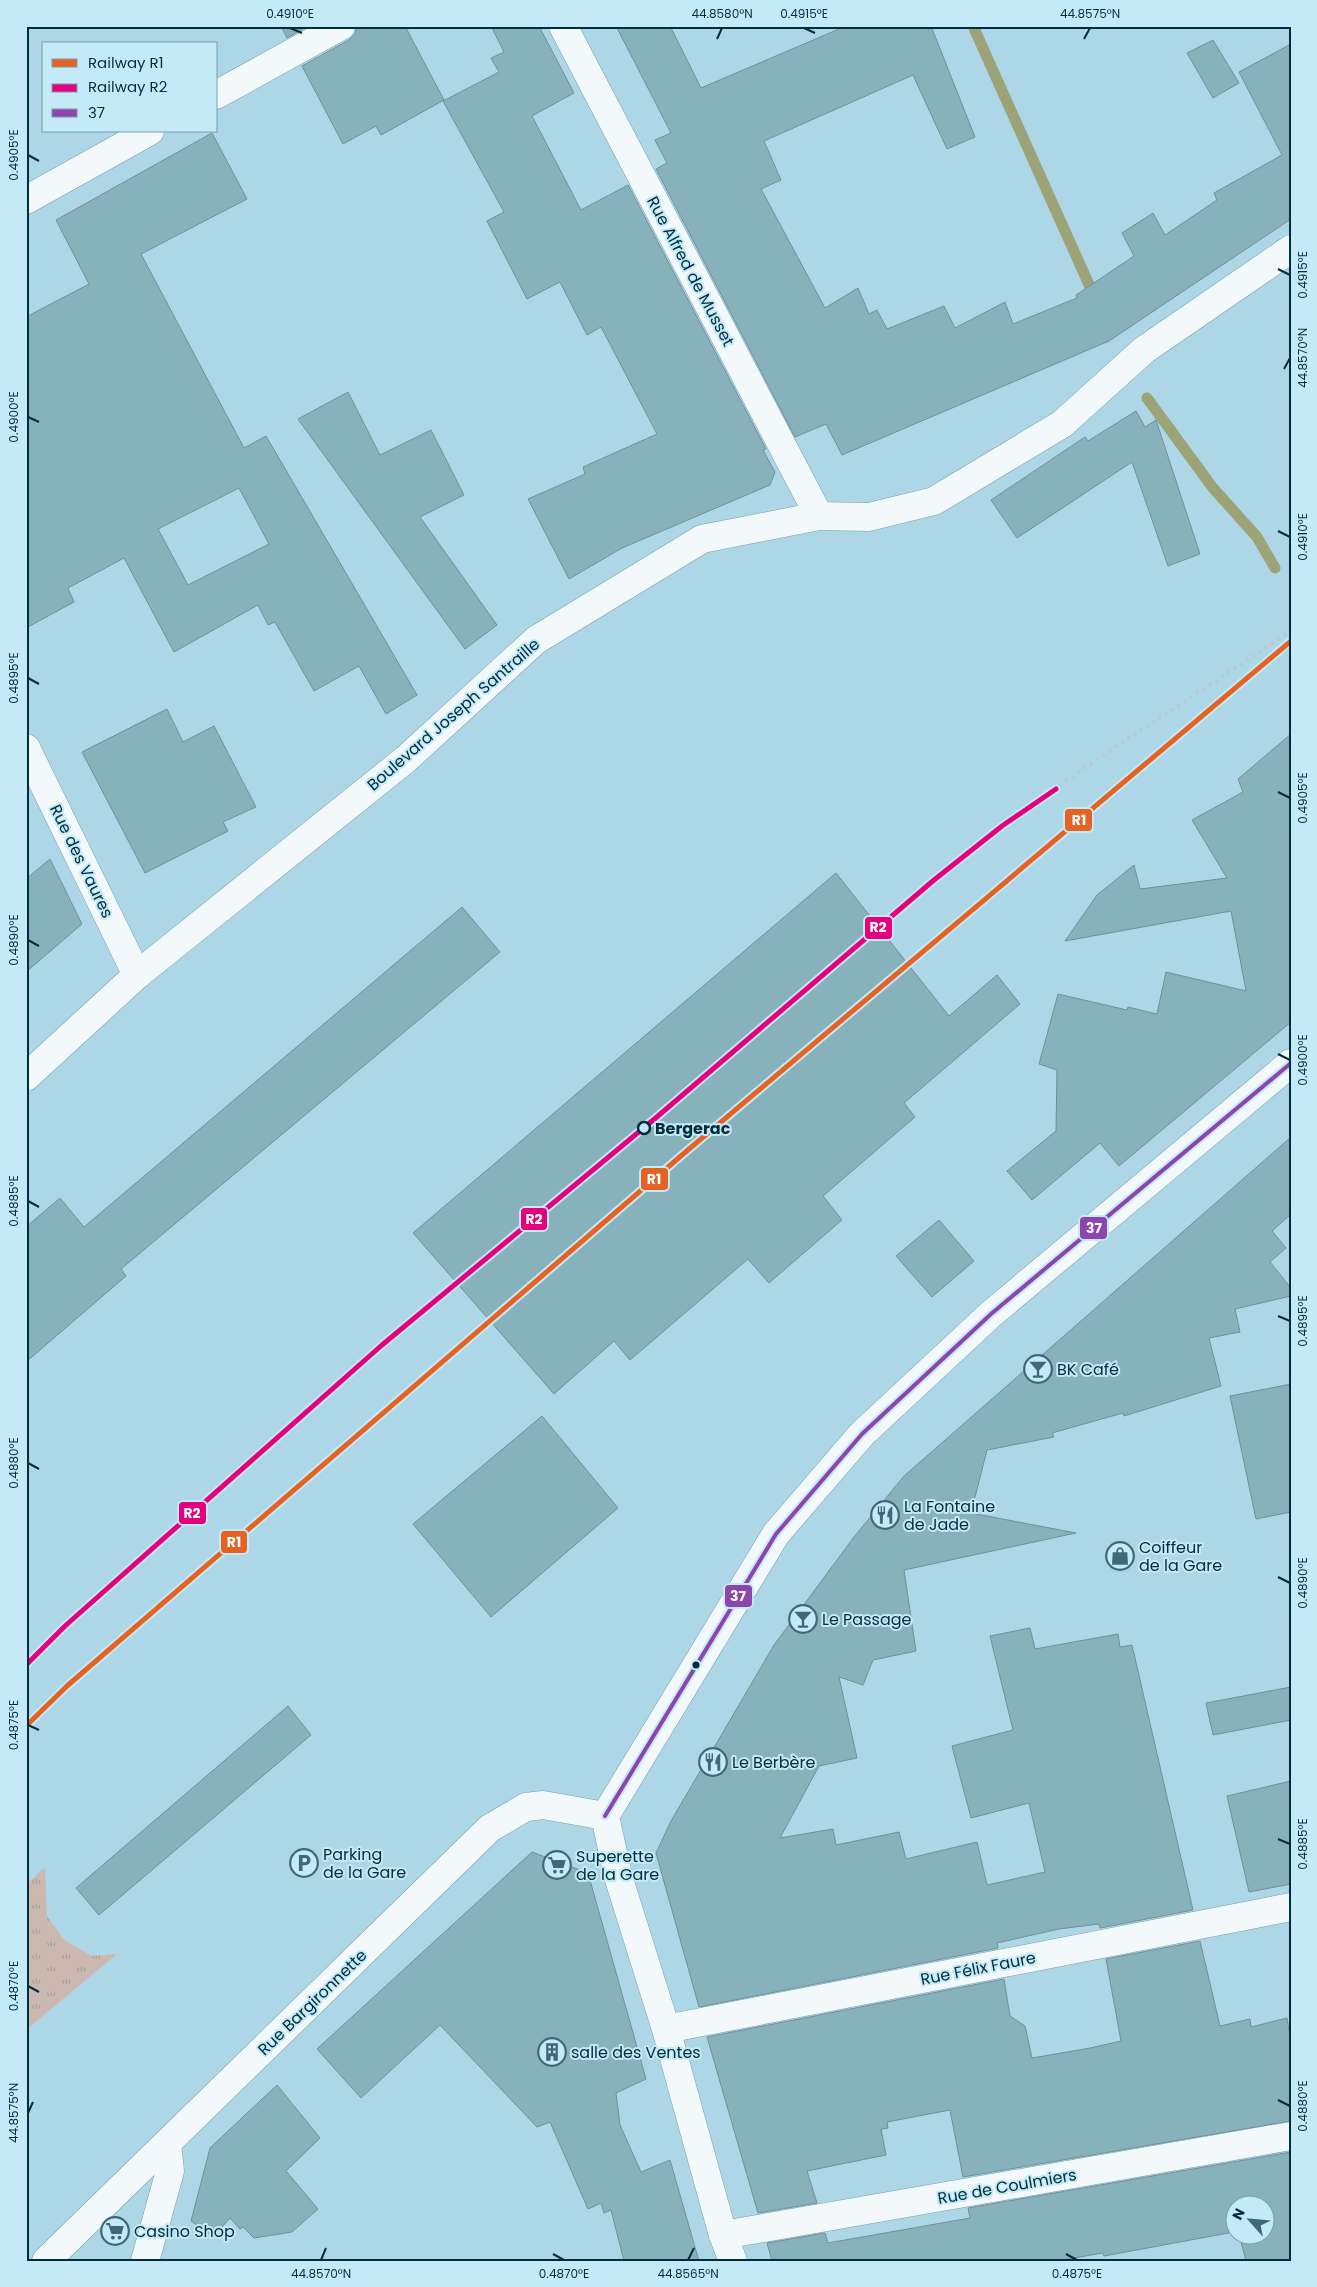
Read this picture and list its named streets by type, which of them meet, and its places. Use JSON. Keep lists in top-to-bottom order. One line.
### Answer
{"streets":{"street":["Rue Alfred de Musset","Boulevard Joseph Santraille","Rue des Vaures","Rue Félix Faure","Rue Bargironnette","Rue de Coulmiers"]},"crossings":[["Rue Alfred de Musset","Boulevard Joseph Santraille"],["Boulevard Joseph Santraille","Rue des Vaures"]],"places":{"other":["Bergerac"],"bar":["BK Café","Le Passage"],"restaurant":["La Fontaine de Jade","Le Berbère"],"shop":["Coiffeur de la Gare"],"parking":["Parking de la Gare"],"supermarket":["Superette de la Gare","Casino Shop"],"building":["salle des Ventes"]},"lines":["rail line R1","rail line R2","transit line 37"],"legend":["Railway R1","Railway R2","37"],"north":"top left","coordinates":["0.4910°E","44.8580°N","0.4915°E","44.8575°N","0.4905°E","44.8570°N","0.4900°E","0.4895°E","0.4890°E","0.4885°E","0.4880°E","0.4875°E","0.4870°E","44.8565°N"]}
